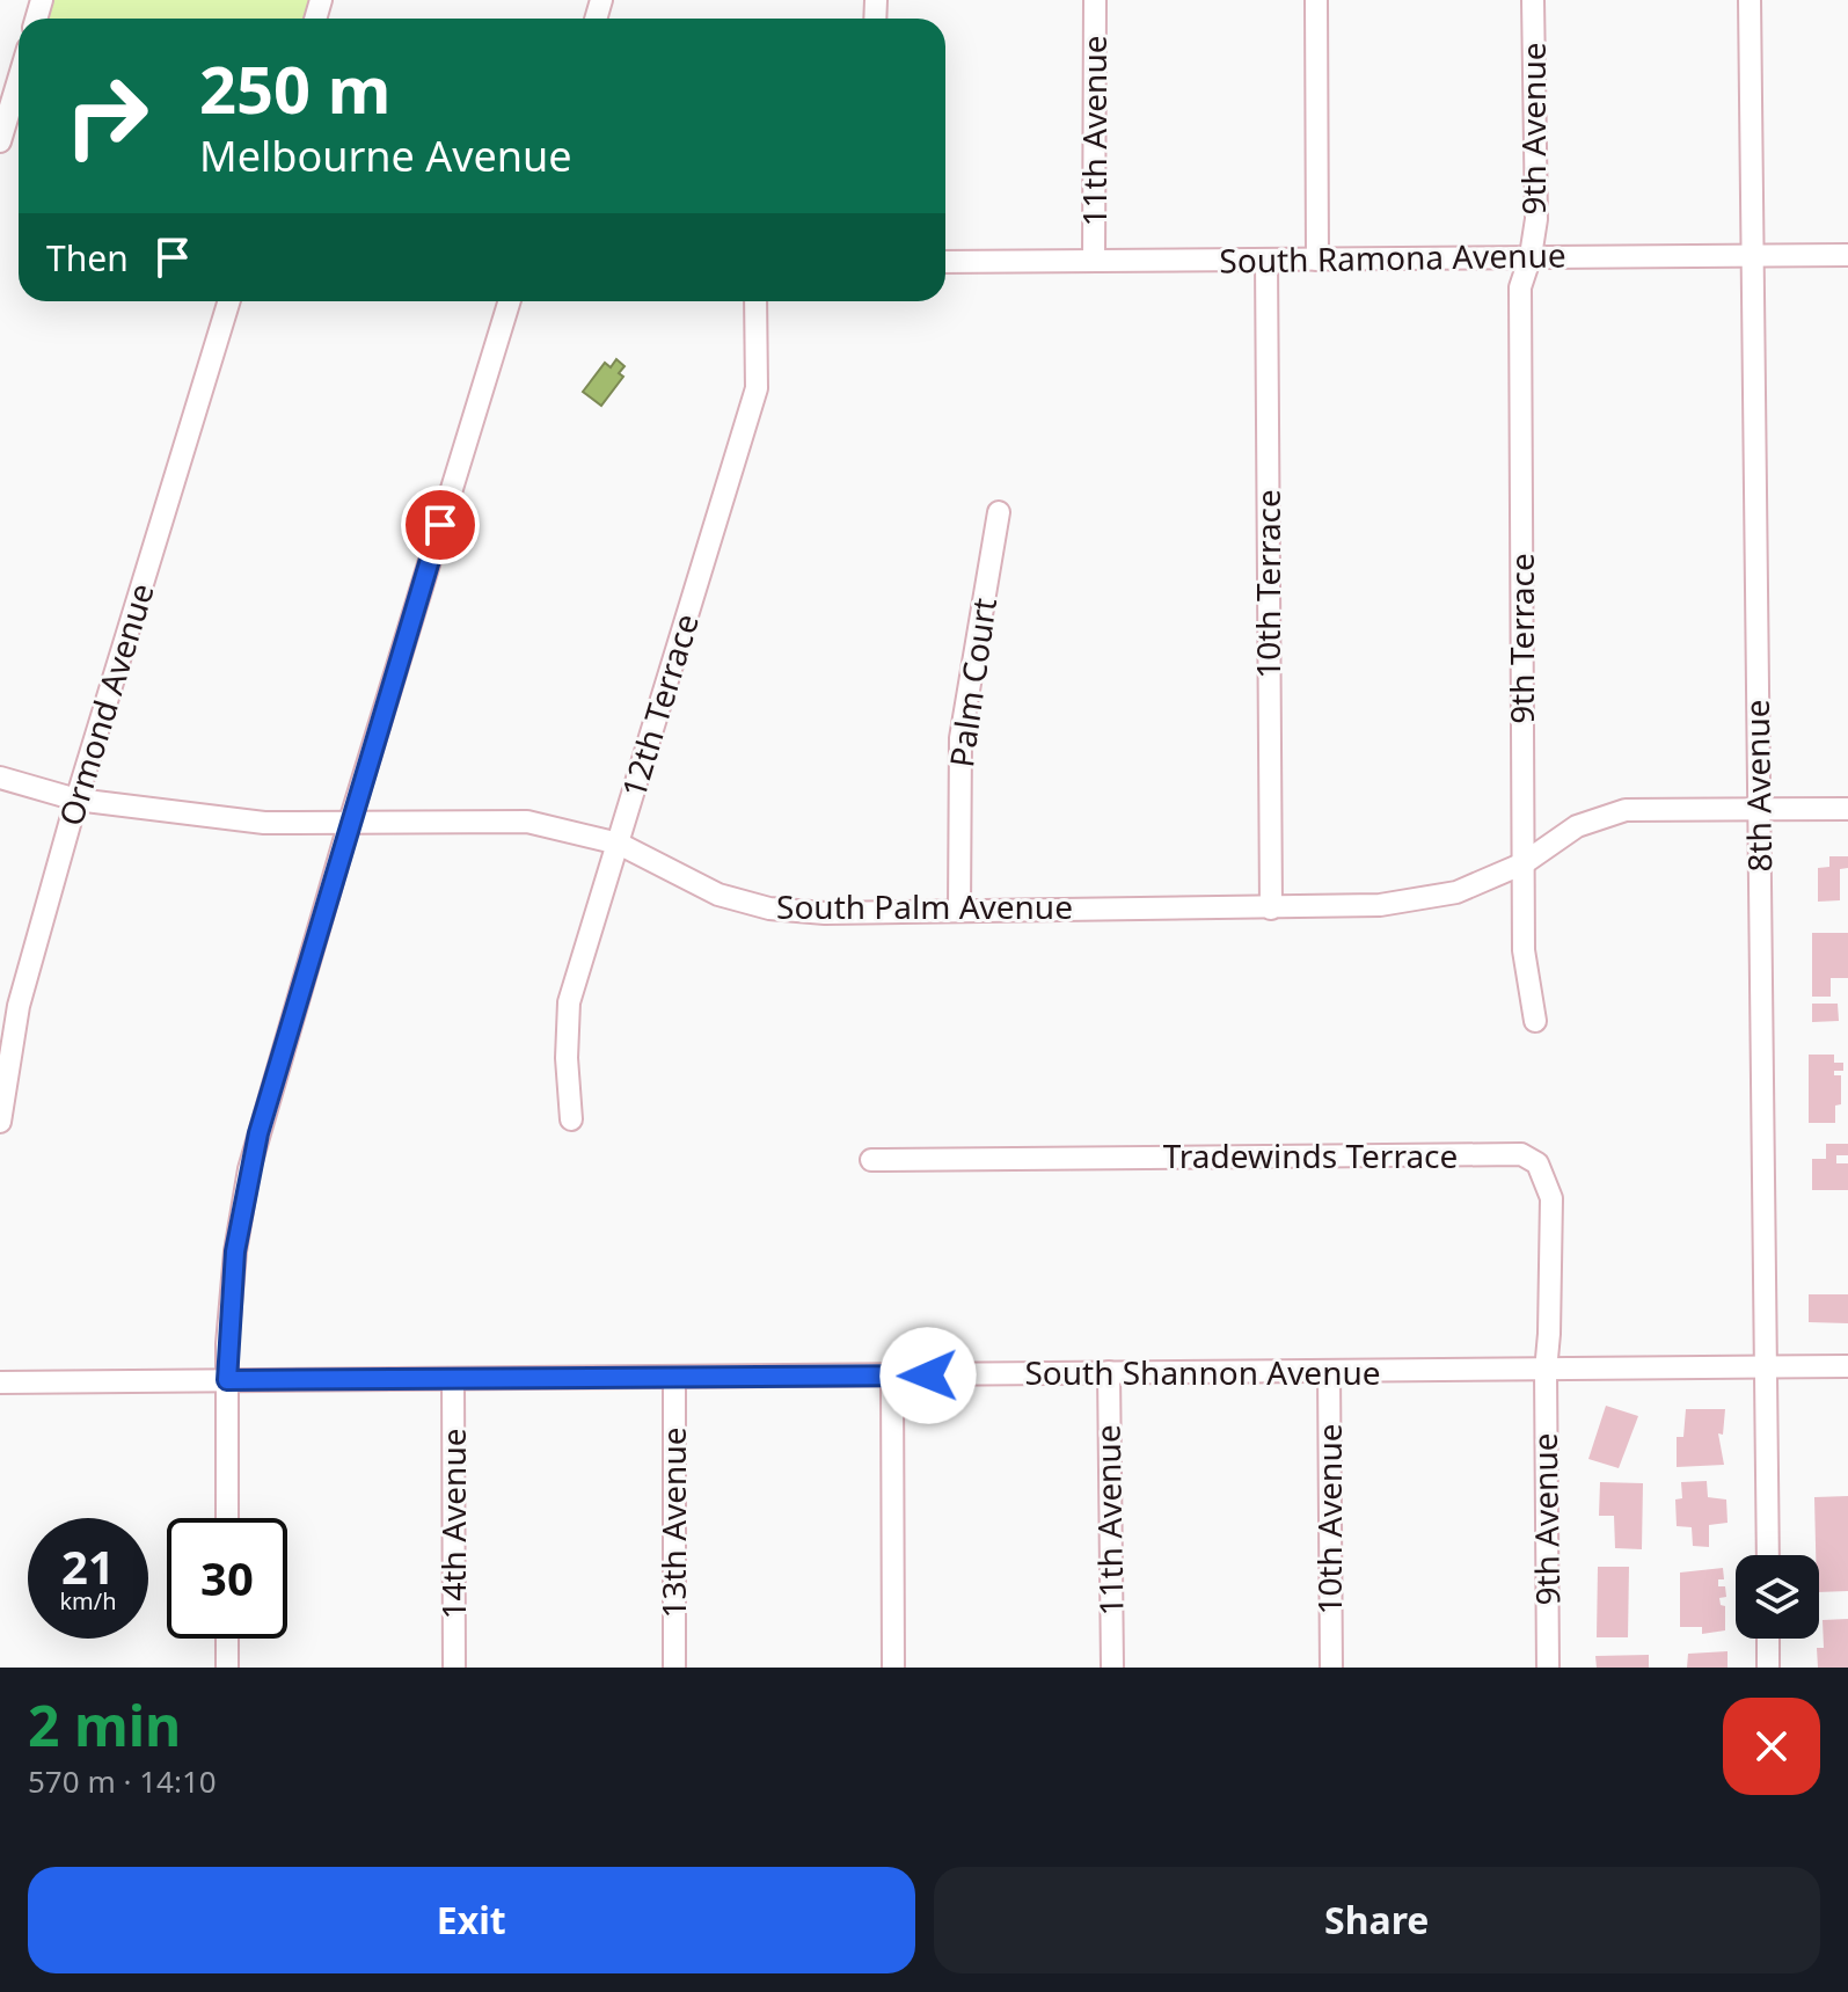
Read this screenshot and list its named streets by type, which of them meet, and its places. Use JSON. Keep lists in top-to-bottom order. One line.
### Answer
{"streets":{"street":["9th Avenue","11th Avenue","South Ramona Avenue","10th Terrace","9th Terrace","Palm Court","Ormond Avenue","12th Terrace","8th Avenue","South Palm Avenue","Tradewinds Terrace","South Shannon Avenue","10th Avenue","13th Avenue","14th Avenue"]},"crossings":[["9th Avenue","South Ramona Avenue"],["9th Avenue","9th Terrace"],["9th Avenue","Tradewinds Terrace"],["9th Avenue","South Shannon Avenue"],["11th Avenue","South Ramona Avenue"],["11th Avenue","South Shannon Avenue"],["South Ramona Avenue","10th Terrace"],["South Ramona Avenue","9th Terrace"],["South Ramona Avenue","8th Avenue"],["10th Terrace","South Palm Avenue"],["9th Terrace","South Palm Avenue"],["Palm Court","South Palm Avenue"],["Ormond Avenue","South Palm Avenue"],["12th Terrace","South Palm Avenue"],["8th Avenue","South Palm Avenue"],["8th Avenue","South Shannon Avenue"],["Tradewinds Terrace","South Shannon Avenue"],["South Shannon Avenue","10th Avenue"],["South Shannon Avenue","13th Avenue"],["South Shannon Avenue","14th Avenue"]],"page":{"turn":["250 m","Melbourne Avenue"],"then":"Then","speed":"21 km/h","limit":"30","heading":["2 min","570 m · 14:10"],"buttons":["Exit","Share"]}}
